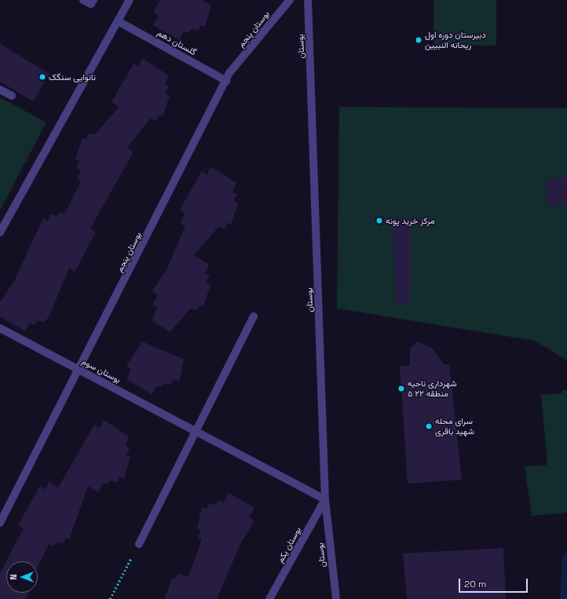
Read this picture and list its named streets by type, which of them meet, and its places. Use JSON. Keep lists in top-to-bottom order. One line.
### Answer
{"streets":{"street":["بوستان پنجم","گلستان دهم","بوستان","بوستان سوم","بوستان یکم"]},"crossings":[["بوستان پنجم","گلستان دهم"],["بوستان پنجم","بوستان سوم"],["بوستان","بوستان سوم"],["بوستان","بوستان یکم"],["بوستان سوم","بوستان یکم"]],"places":["دبیرستان دوره اول ریحانه النبیین","نانوایی سنگک","مرکز خرید پونه","شهرداری ناحیه ۵ منطقه ۲۲","سرای محله شهید باقری"],"scale_bar":"20 m","north":"left"}
